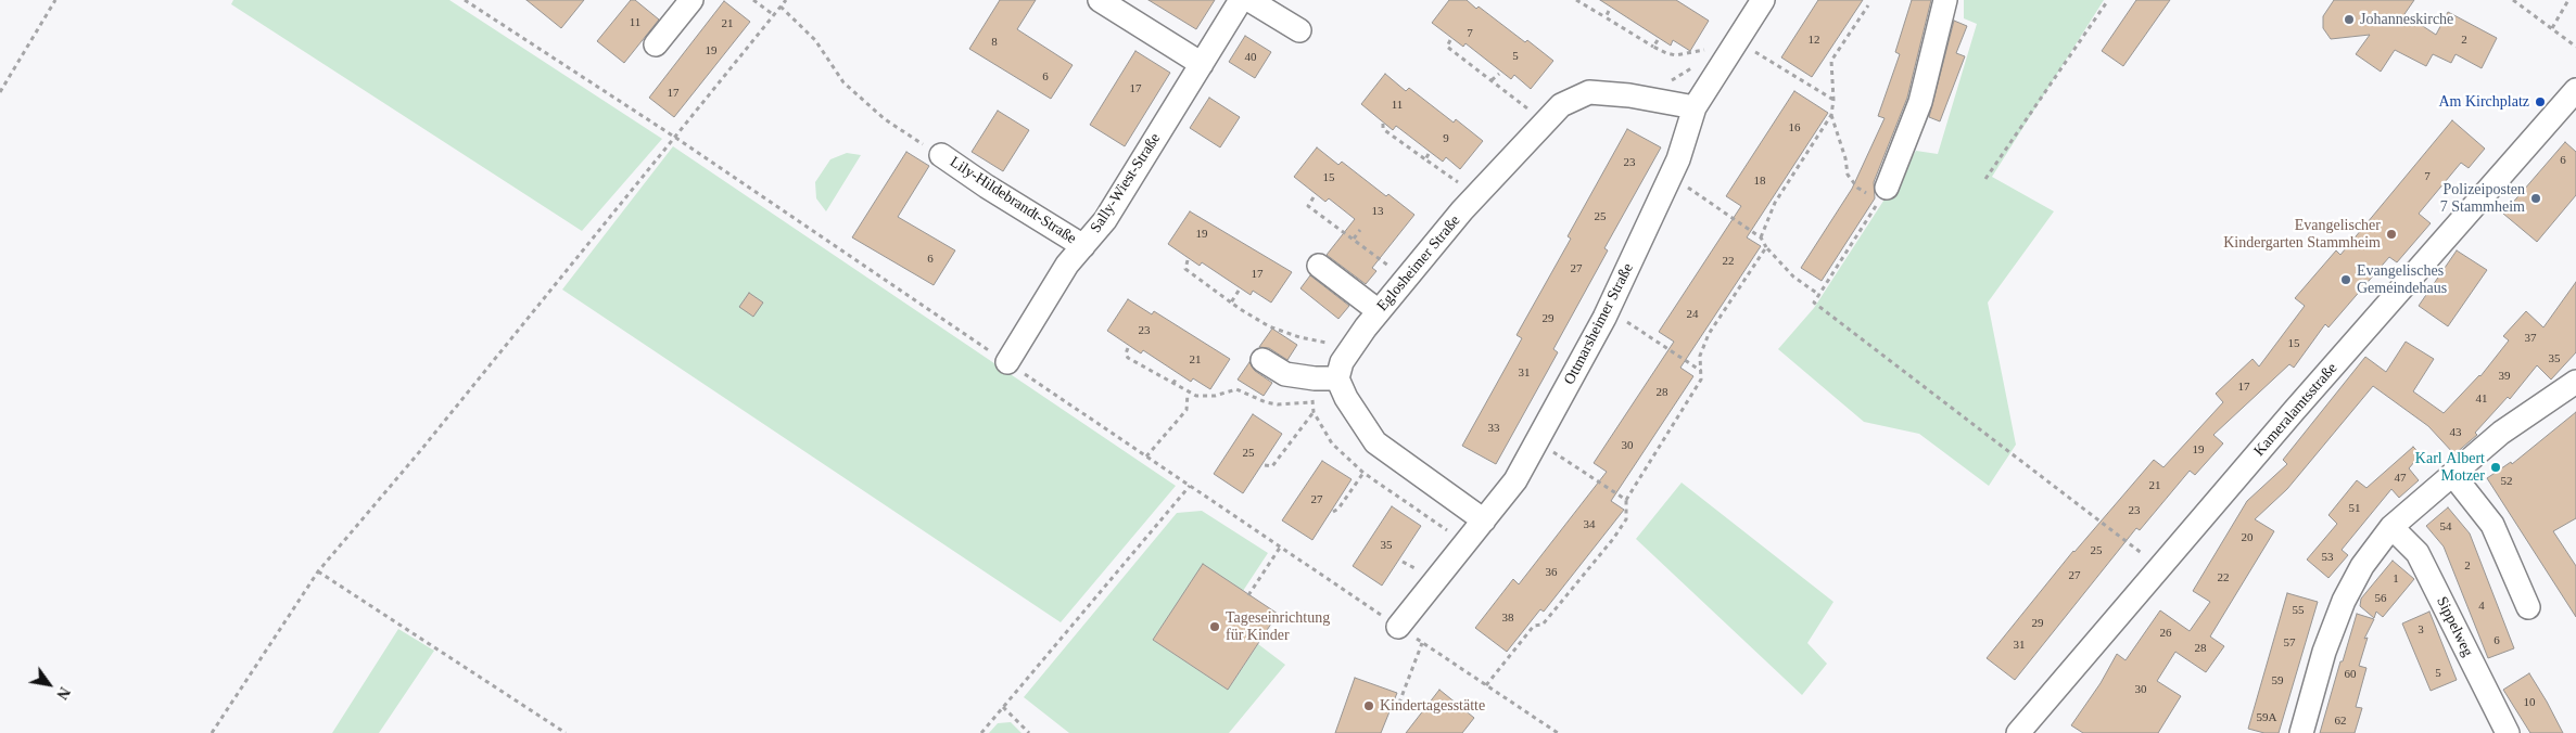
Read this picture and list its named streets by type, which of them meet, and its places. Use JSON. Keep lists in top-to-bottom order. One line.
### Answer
{"streets":{"street":["Sally-Wiest-Straße","Lily-Hildebrandt-Straße","Eglosheimer Straße","Ottmarsheimer Straße","Kameralamtsstraße","Sippelweg"]},"crossings":[["Sally-Wiest-Straße","Lily-Hildebrandt-Straße"],["Eglosheimer Straße","Ottmarsheimer Straße"]],"places":["Johanneskirche","Am Kirchplatz","Polizeiposten 7 Stammheim","Evangelischer Kindergarten Stammheim","Evangelisches Gemeindehaus","Karl Albert Motzer","Tageseinrichtung für Kinder","Kindertagesstätte"],"house_numbers":["11","21","7","12","2","8","19","5","40","6","17","17","11","16","9","6","23","7","15","18","13","25","19","6","22","27","17","24","29","23","37","15","35","21","31","39","17","28","41","33","43","30","19","25","47","52","21","27","51","23","34","54","20","35","25","53","2","36","27","22","1","56","4","55","38","29","3","26","6","57","31","28","5","60","59","30","10","59A","62"],"north":"bottom right"}
